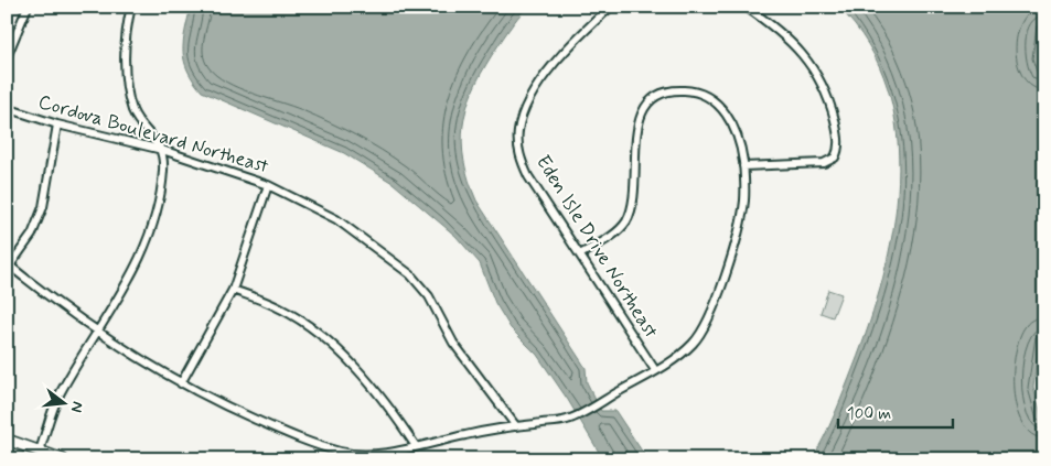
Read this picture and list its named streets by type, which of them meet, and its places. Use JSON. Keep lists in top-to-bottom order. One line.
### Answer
{"streets":{"street":["Cordova Boulevard Northeast","Eden Isle Drive Northeast"]},"scale_bar":"100 m","north":"right"}
